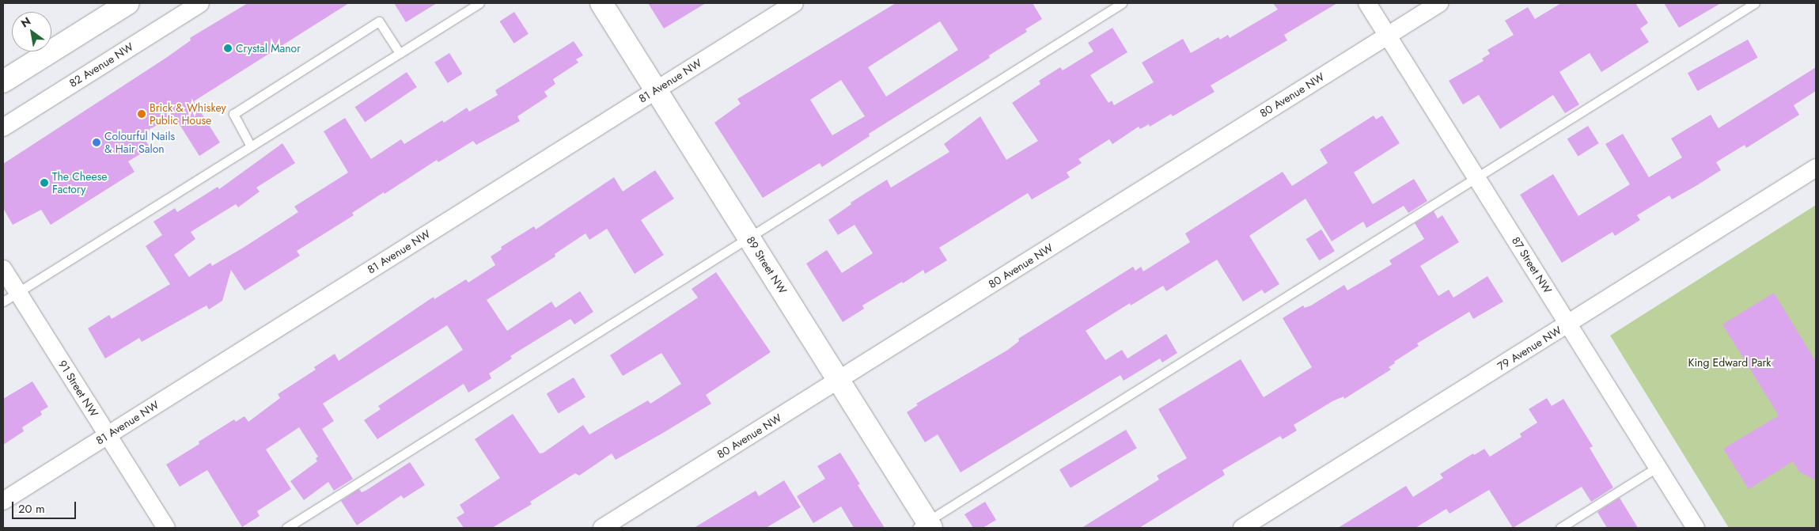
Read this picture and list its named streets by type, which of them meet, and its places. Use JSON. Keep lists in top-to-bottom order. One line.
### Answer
{"streets":{"street":["82 Avenue NW","81 Avenue NW","80 Avenue NW","89 Street NW","87 Street NW","79 Avenue NW","91 Street NW"]},"crossings":[["81 Avenue NW","89 Street NW"],["81 Avenue NW","91 Street NW"],["80 Avenue NW","89 Street NW"],["80 Avenue NW","87 Street NW"],["87 Street NW","79 Avenue NW"]],"parks":["King Edward Park"],"places":["Crystal Manor","Brick & Whiskey Public House","Colourful Nails & Hair Salon","The Cheese Factory"],"scale_bar":"20 m","north":"top left"}
